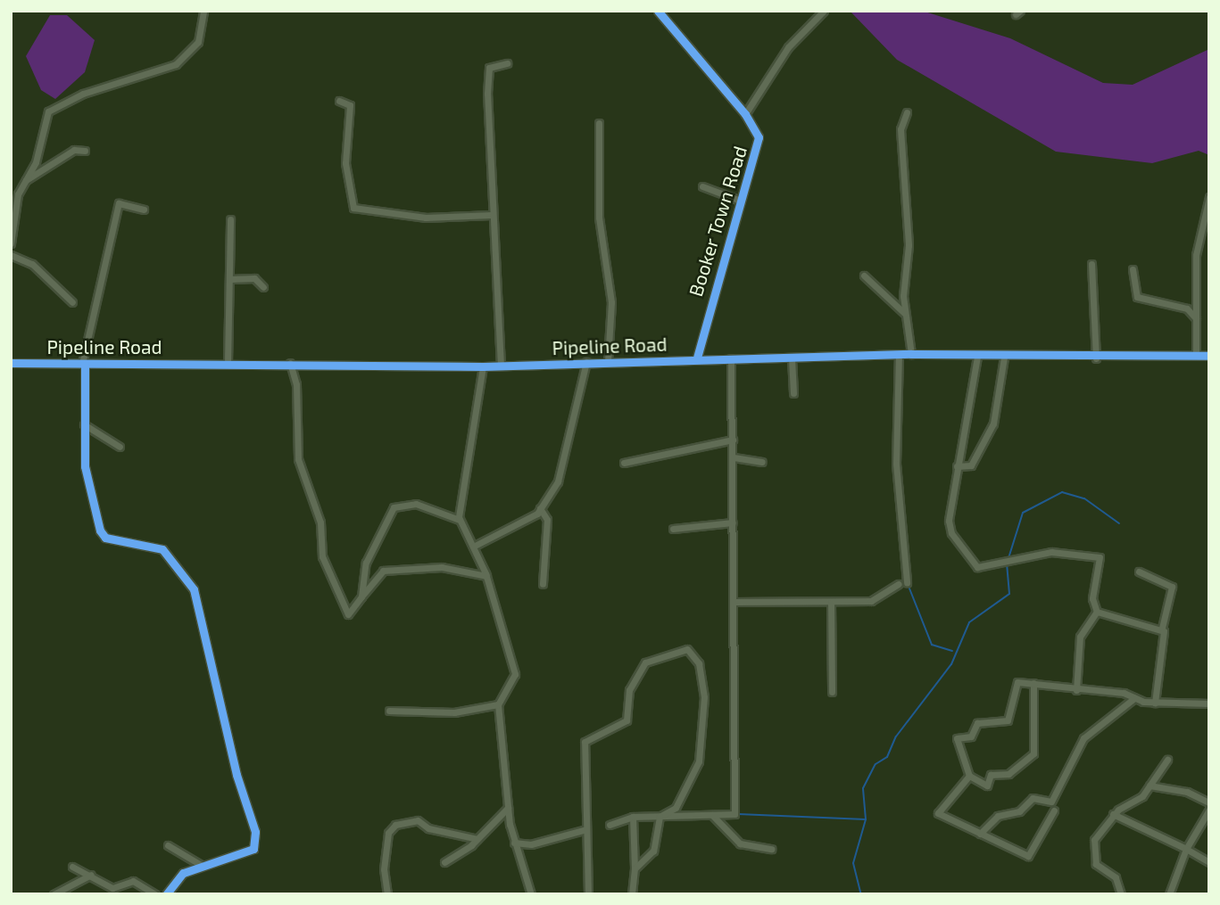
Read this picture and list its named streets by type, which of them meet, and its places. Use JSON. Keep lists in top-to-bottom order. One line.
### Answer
{"streets":{"street":["Booker Town Road","Pipeline Road"]},"crossings":[["Booker Town Road","Pipeline Road"]]}
